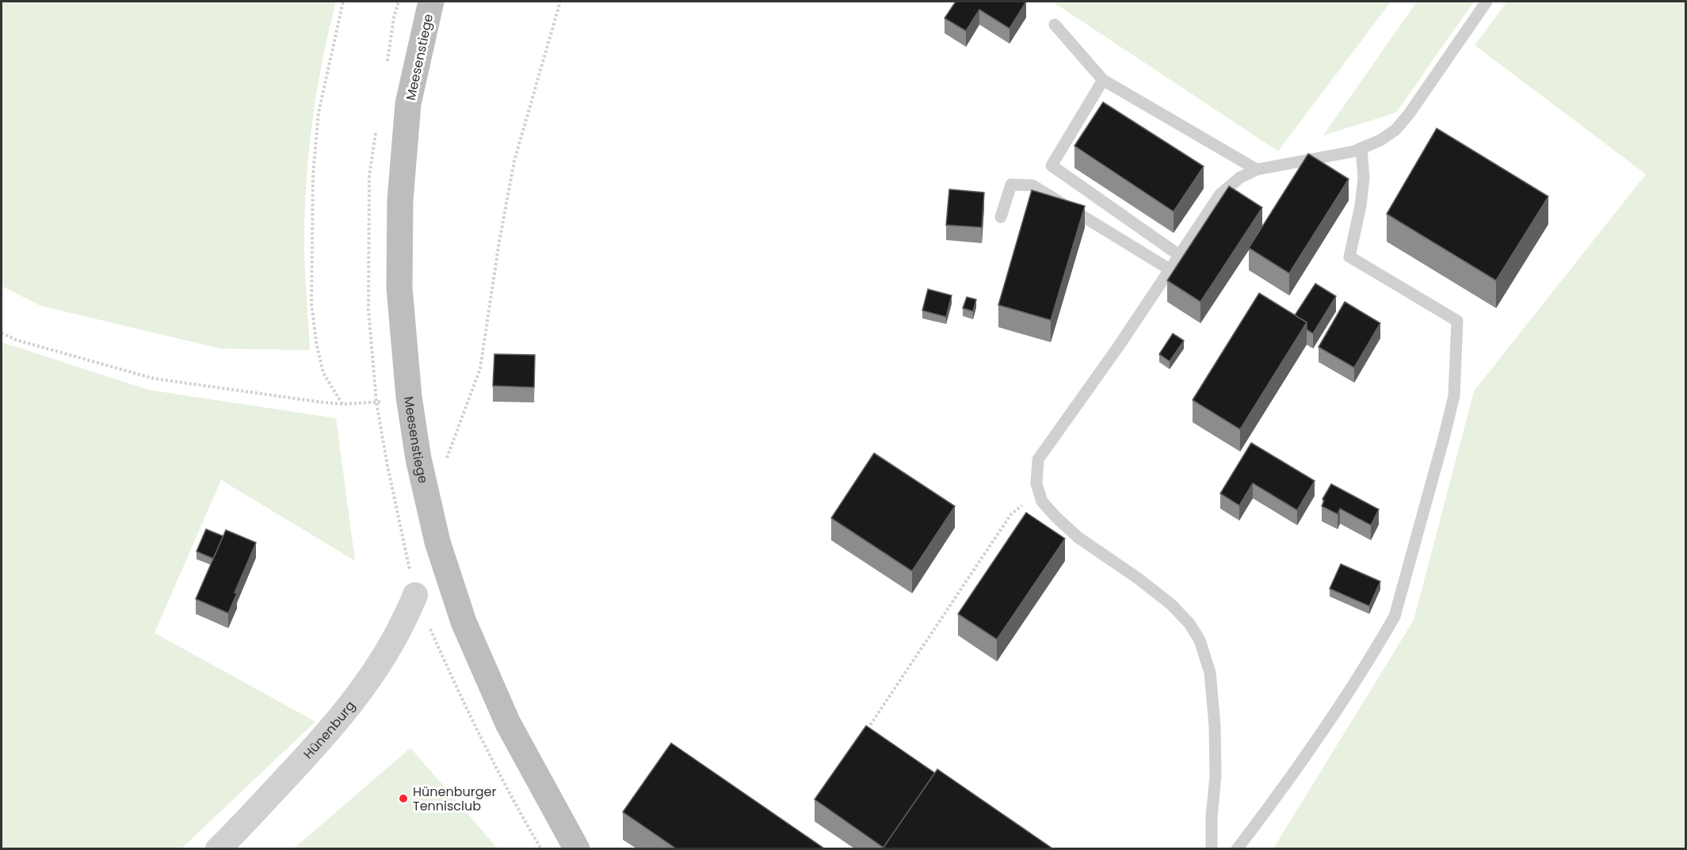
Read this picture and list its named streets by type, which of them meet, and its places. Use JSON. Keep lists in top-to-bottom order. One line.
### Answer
{"streets":{"street":["Meesenstiege","Hünenburg"]},"places":["Hünenburger Tennisclub"]}
